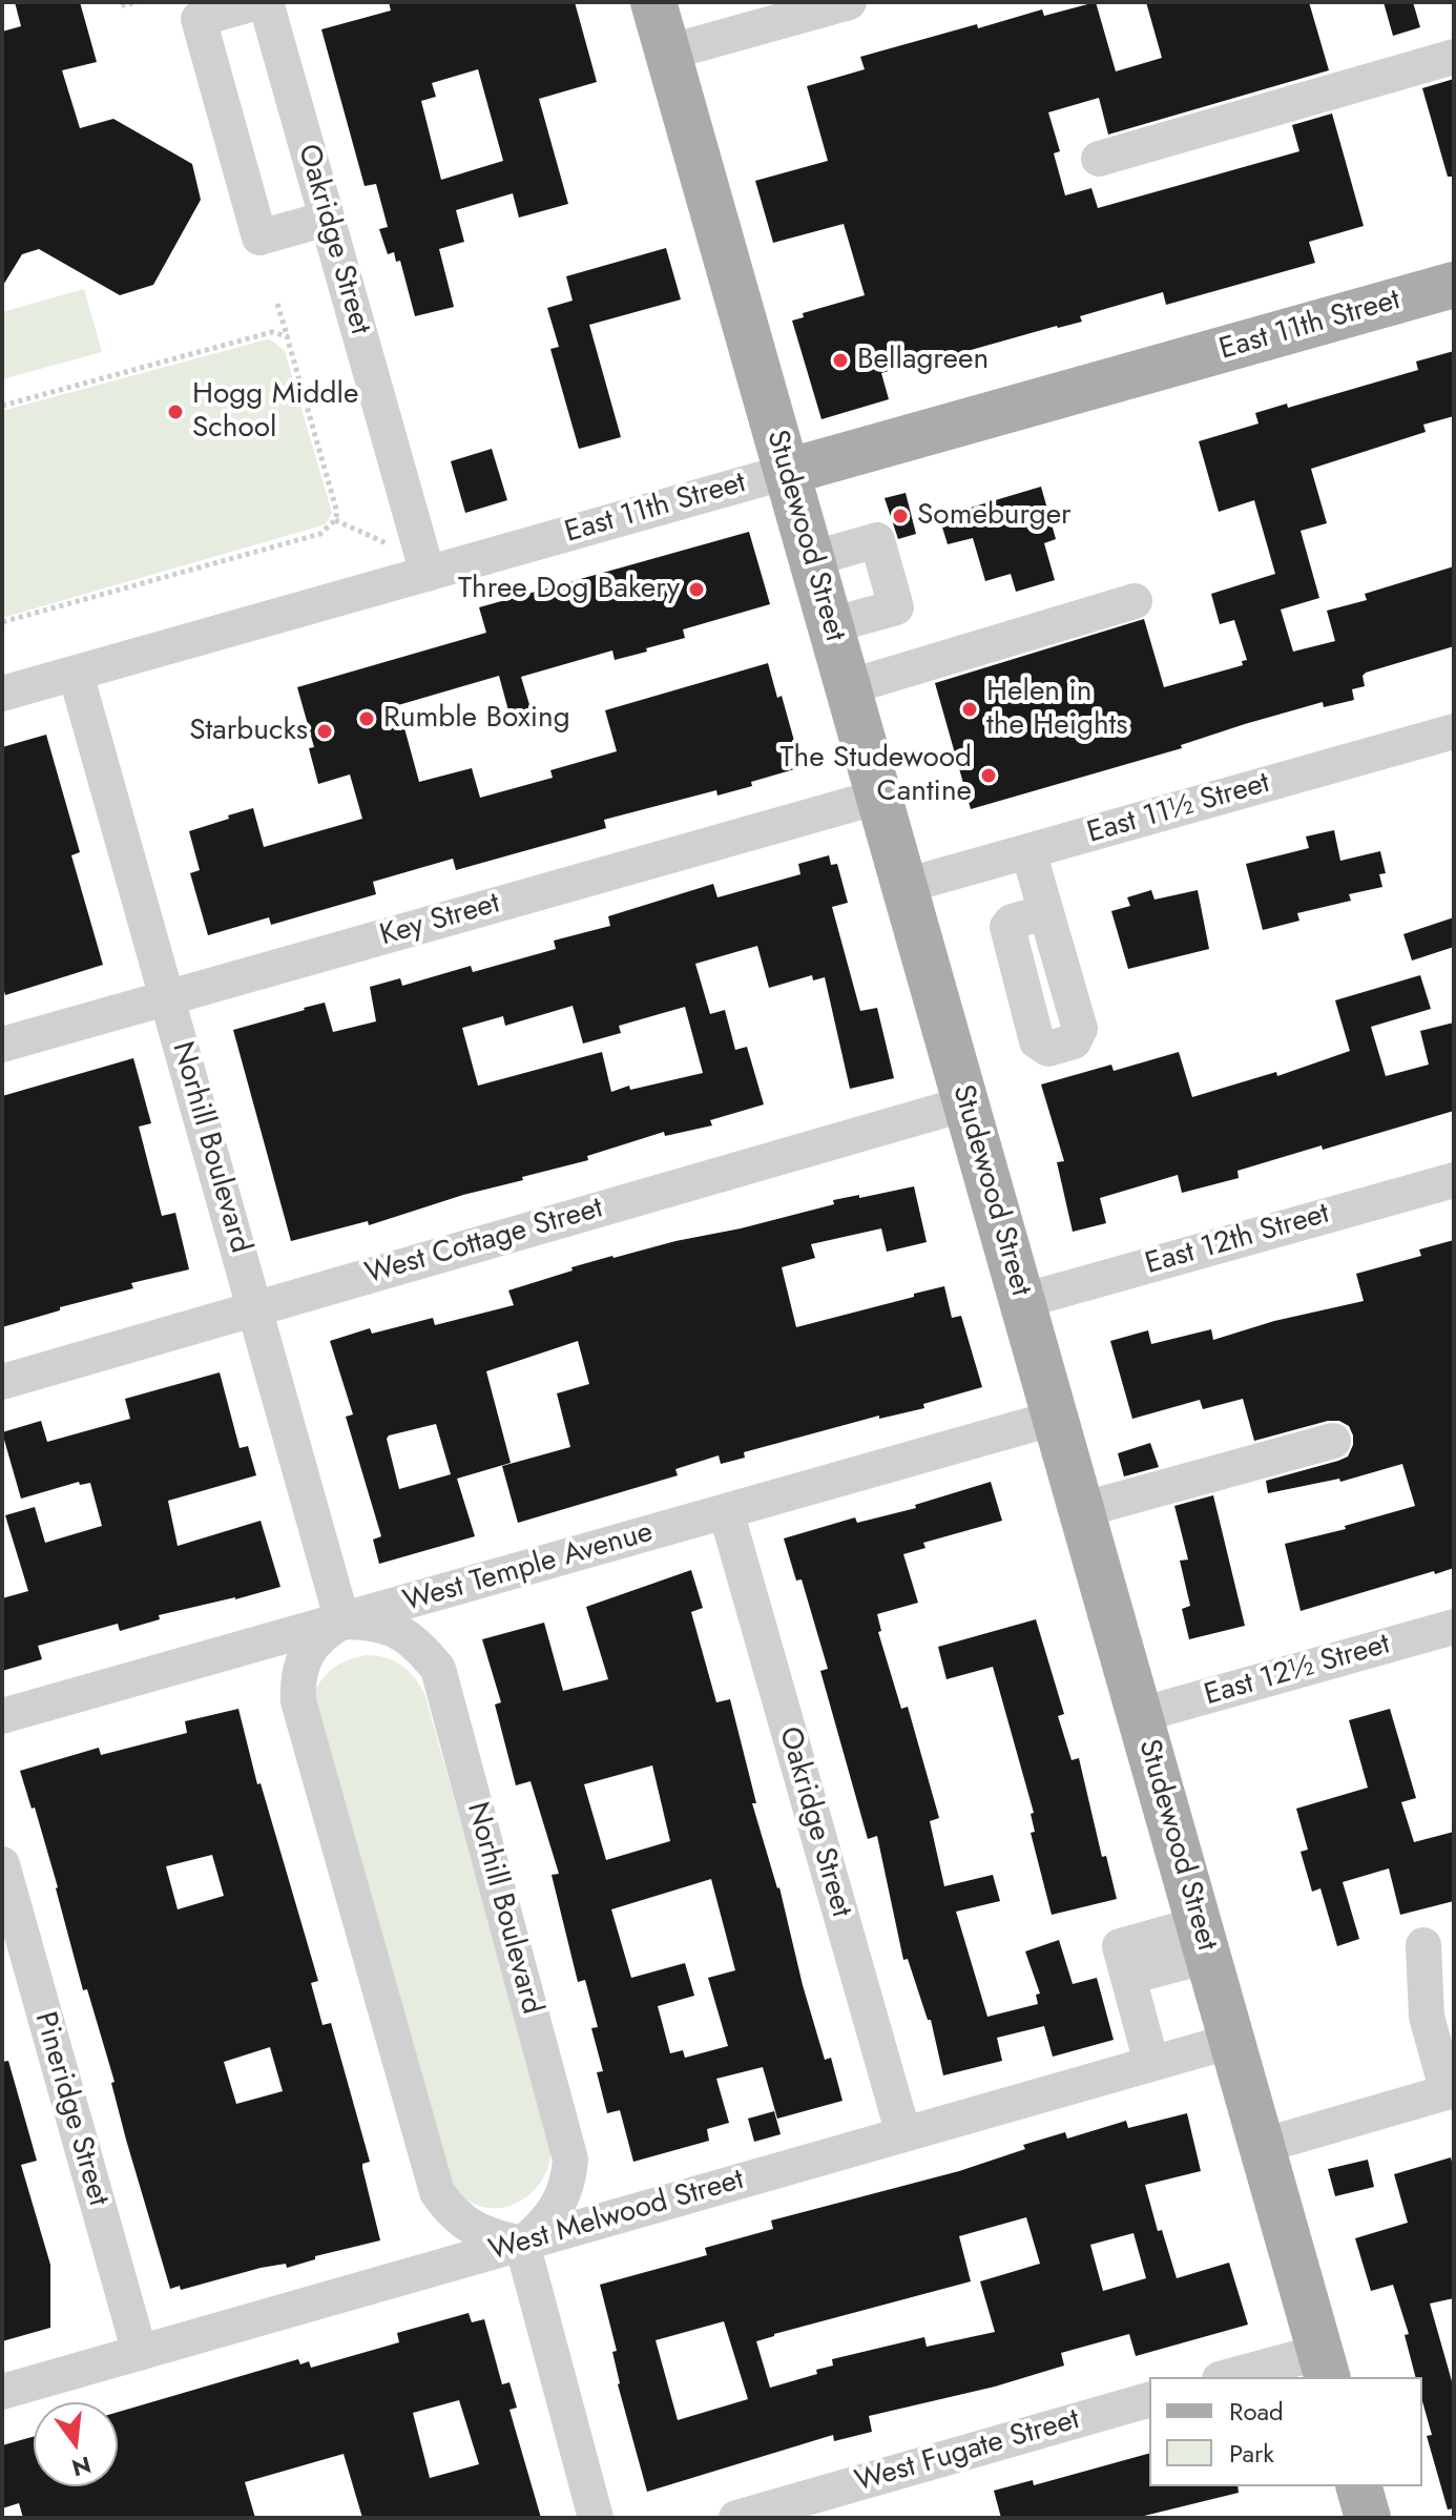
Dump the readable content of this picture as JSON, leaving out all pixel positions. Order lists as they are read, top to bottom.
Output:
{
  "streets": {
    "main road": ["East 11th Street", "Studewood Street"],
    "street": [
      "Oakridge Street",
      "East 11½ Street",
      "Key Street",
      "Norhill Boulevard",
      "East 12th Street",
      "West Cottage Street",
      "West Temple Avenue",
      "East 12½ Street",
      "Pineridge Street",
      "West Melwood Street",
      "West Fugate Street"
    ]
  },
  "crossings": [
    ["Oakridge Street", "East 11th Street"],
    ["Oakridge Street", "West Temple Avenue"],
    ["Oakridge Street", "West Melwood Street"],
    ["East 11th Street", "Studewood Street"],
    ["East 11th Street", "Norhill Boulevard"],
    ["Studewood Street", "East 11½ Street"],
    ["Studewood Street", "Key Street"],
    ["Studewood Street", "East 12th Street"],
    ["Studewood Street", "West Cottage Street"],
    ["Studewood Street", "West Temple Avenue"],
    ["Studewood Street", "East 12½ Street"],
    ["Studewood Street", "West Melwood Street"],
    ["Key Street", "Norhill Boulevard"],
    ["Norhill Boulevard", "West Cottage Street"],
    ["Norhill Boulevard", "West Temple Avenue"],
    ["Norhill Boulevard", "West Melwood Street"],
    ["Pineridge Street", "West Melwood Street"]
  ],
  "places": [
    "Bellagreen",
    "Hogg Middle School",
    "Someburger",
    "Three Dog Bakery",
    "Helen in the Heights",
    "Rumble Boxing",
    "Starbucks",
    "The Studewood Cantine"
  ],
  "legend": ["Road", "Park"],
  "north": "bottom"
}
